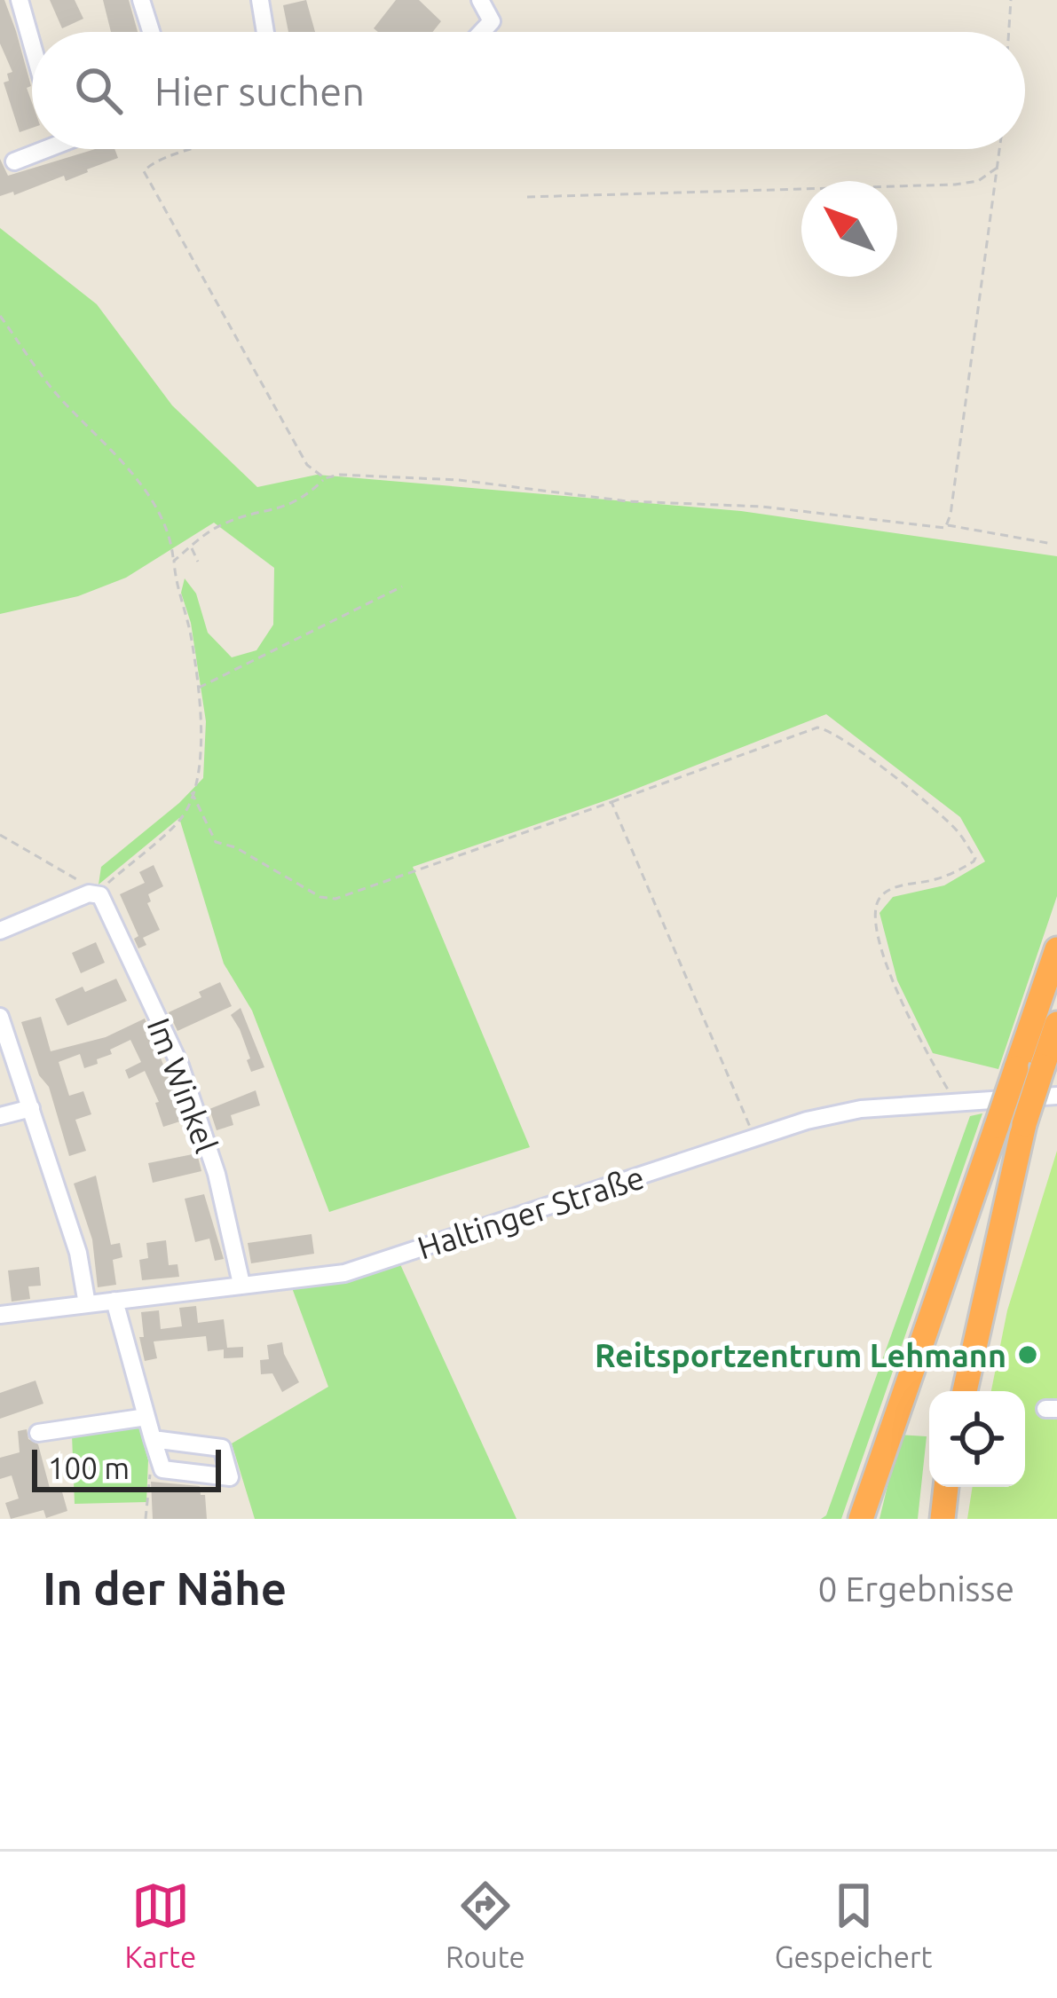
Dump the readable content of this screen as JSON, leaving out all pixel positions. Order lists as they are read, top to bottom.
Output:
{
  "streets": {
    "street": ["Im Winkel", "Haltinger Straße"]
  },
  "crossings": [
    ["Im Winkel", "Haltinger Straße"]
  ],
  "places": ["Reitsportzentrum Lehmann"],
  "scale_bar": "100 m",
  "north": "top left",
  "page": {
    "search": "Hier suchen",
    "scale": "100 m",
    "heading": ["In der Nähe", "0 Ergebnisse"],
    "nav": ["Karte", "Route", "Gespeichert"]
  }
}
